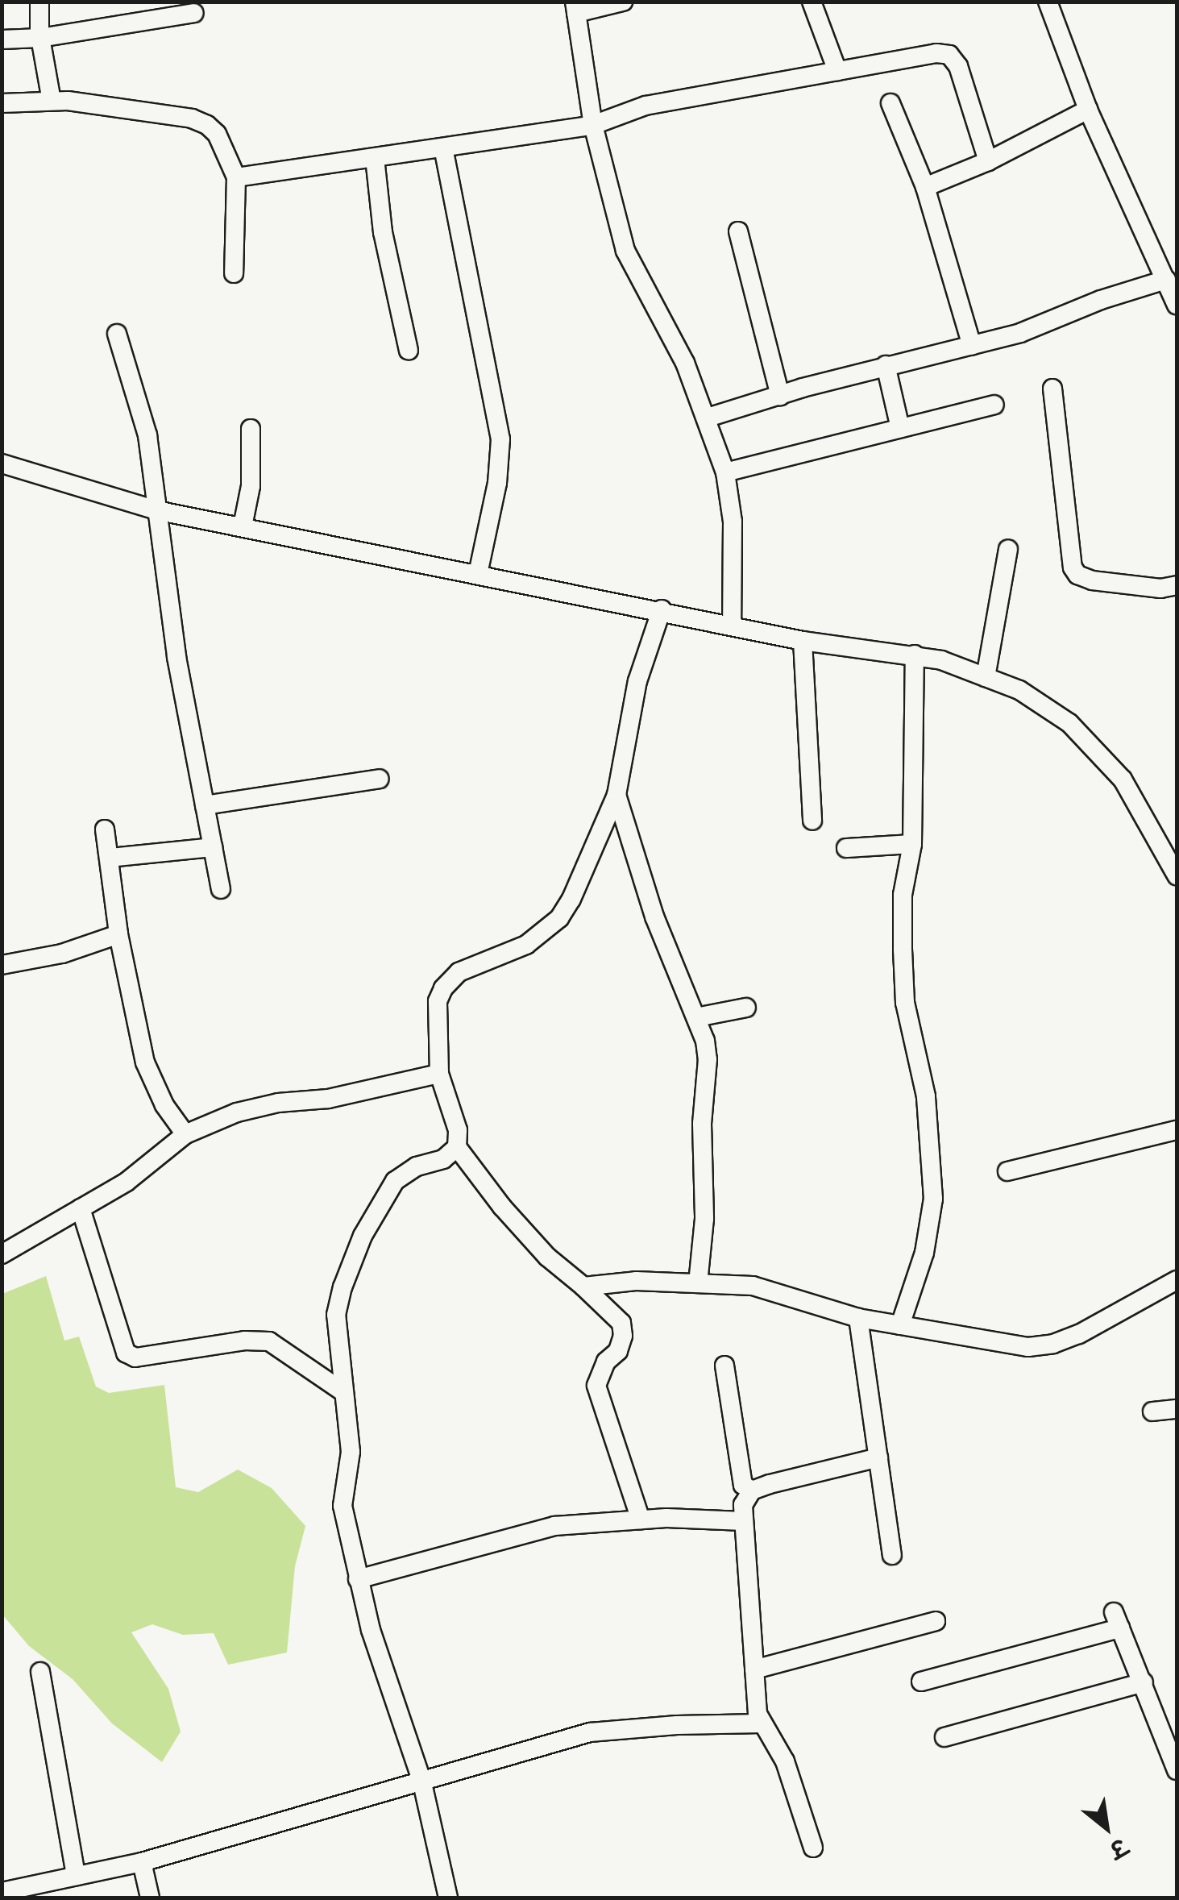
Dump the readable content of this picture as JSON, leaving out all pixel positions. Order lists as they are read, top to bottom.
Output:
{
  "north": "bottom right"
}
